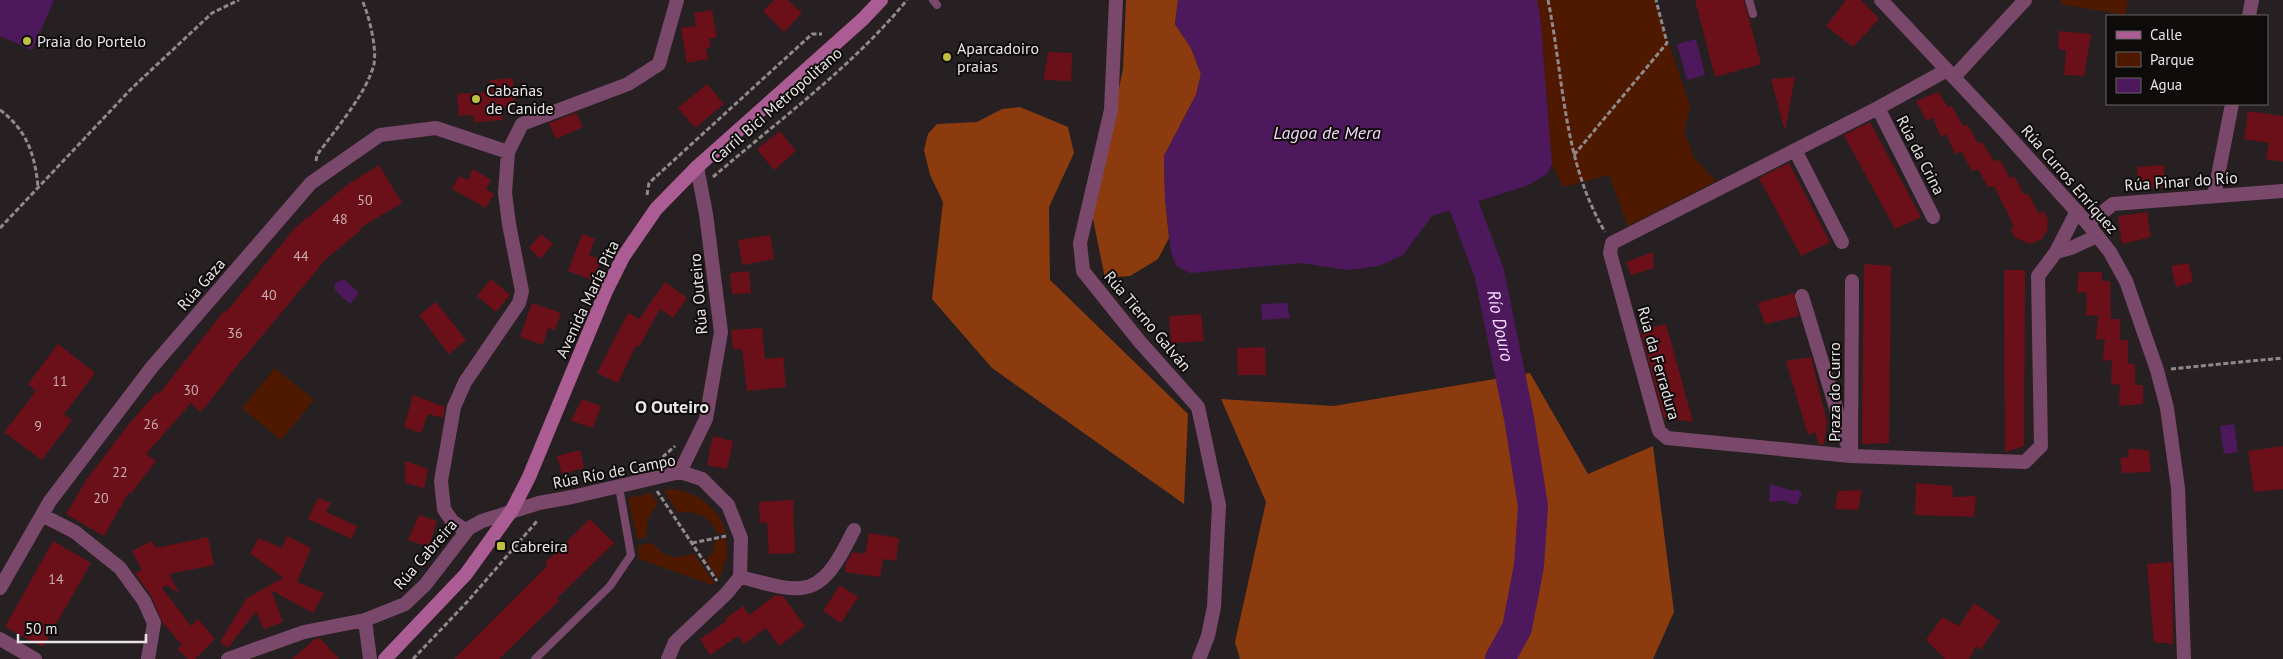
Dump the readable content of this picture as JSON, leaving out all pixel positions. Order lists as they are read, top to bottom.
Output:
{
  "streets": {
    "main road": ["Avenida María Pita"],
    "street": [
      "Rúa da Crina",
      "Rúa Curros Enríquez",
      "Rúa Pinar do Río",
      "Rúa Gaza",
      "Rúa Outeiro",
      "Rúa Tierno Galván",
      "Rúa da Ferradura",
      "Praza do Curro",
      "Rúa Río de Campo",
      "Rúa Cabreira"
    ],
    "path": ["Carril Bici Metropolitano"]
  },
  "crossings": [
    ["Rúa Curros Enríquez", "Rúa Pinar do Río"],
    ["Rúa Curros Enríquez", "Rúa da Ferradura"],
    ["Rúa Outeiro", "Avenida María Pita"],
    ["Rúa Outeiro", "Rúa Río de Campo"],
    ["Avenida María Pita", "Rúa Río de Campo"],
    ["Avenida María Pita", "Rúa Cabreira"],
    ["Rúa da Ferradura", "Praza do Curro"],
    ["Rúa Río de Campo", "Rúa Cabreira"]
  ],
  "districts": ["O Outeiro"],
  "water": ["Lagoa de Mera", "Río Douro"],
  "places": {
    "other": ["Praia do Portelo", "Aparcadoiro praias", "Cabañas de Canide"],
    "transit": ["Cabreira"]
  },
  "house_numbers": [
    "50",
    "48",
    "44",
    "40",
    "36",
    "11",
    "30",
    "26",
    "9",
    "22",
    "20",
    "14"
  ],
  "legend": ["Calle", "Parque", "Agua"],
  "scale_bar": "50 m"
}
